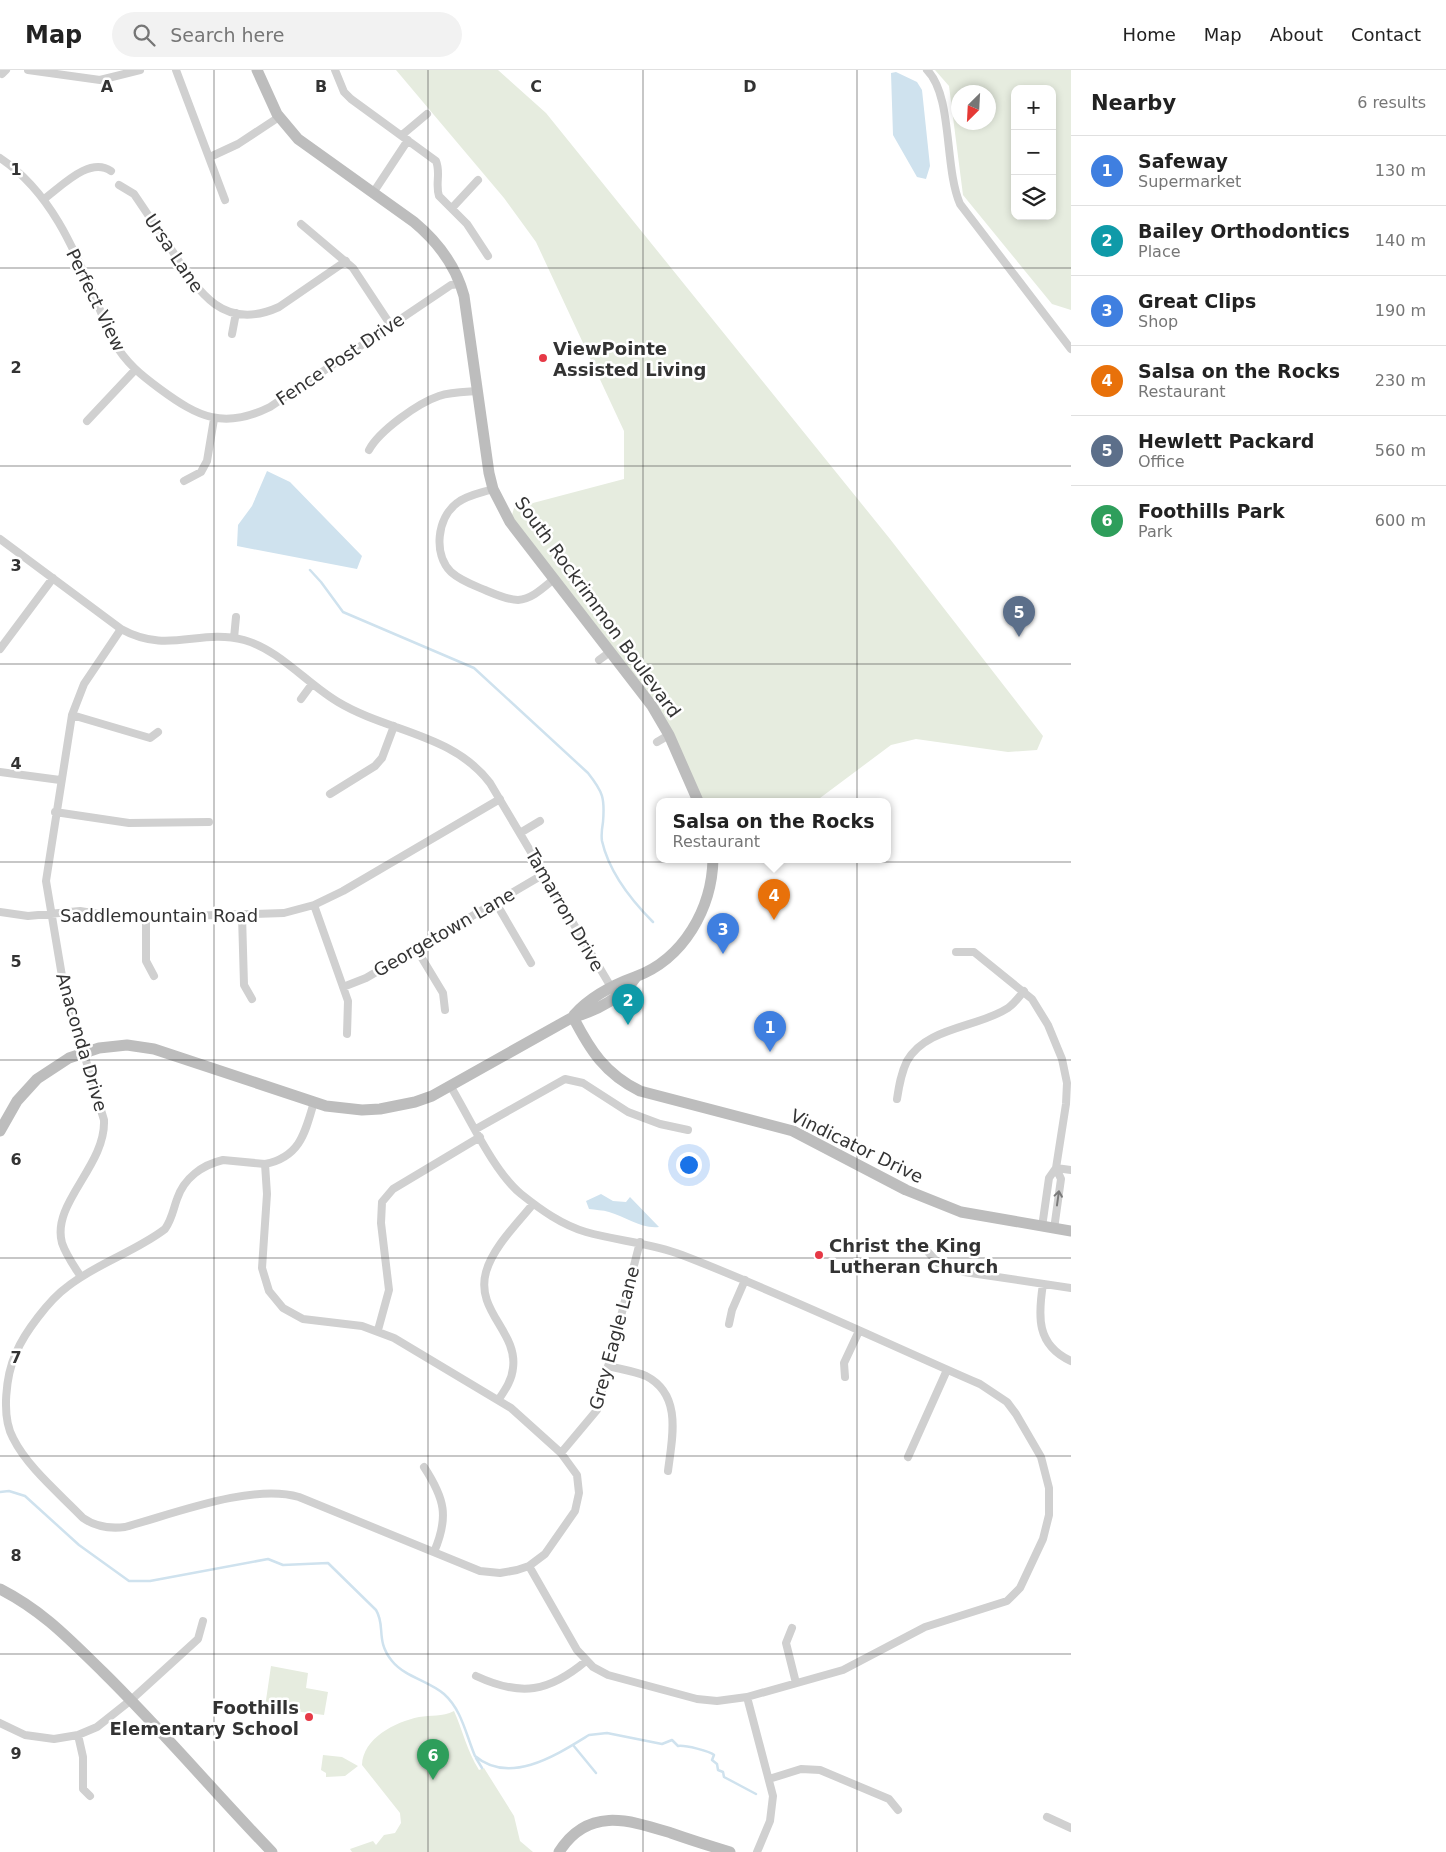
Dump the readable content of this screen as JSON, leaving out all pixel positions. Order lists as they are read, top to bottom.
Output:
{
  "streets": {
    "main road": ["South Rockrimmon Boulevard", "Vindicator Drive"],
    "street": [
      "Ursa Lane",
      "Perfect View",
      "Fence Post Drive",
      "Tamarron Drive",
      "Saddlemountain Road",
      "Georgetown Lane",
      "Anaconda Drive",
      "Grey Eagle Lane"
    ]
  },
  "crossings": [
    ["Perfect View", "Fence Post Drive"],
    ["Fence Post Drive", "South Rockrimmon Boulevard"],
    ["Tamarron Drive", "Saddlemountain Road"],
    ["Tamarron Drive", "Georgetown Lane"],
    ["Tamarron Drive", "Anaconda Drive"],
    ["Saddlemountain Road", "Anaconda Drive"]
  ],
  "places": ["ViewPointe Assisted Living", "Christ the King Lutheran Church", "Foothills Elementary School"],
  "north": "bottom left",
  "page": {
    "header": "Map",
    "search": "Search here",
    "nav": [
      "Home",
      "Map",
      "About",
      "Contact"
    ],
    "heading": ["Nearby", "6 results"],
    "map_buttons": ["+", "−"],
    "list": [
      {
        "mark": "1",
        "name": "Safeway",
        "note": "Supermarket",
        "value": "130 m"
      },
      {
        "mark": "2",
        "name": "Bailey Orthodontics",
        "note": "Place",
        "value": "140 m"
      },
      {
        "mark": "3",
        "name": "Great Clips",
        "note": "Shop",
        "value": "190 m"
      },
      {
        "mark": "4",
        "name": "Salsa on the Rocks",
        "note": "Restaurant",
        "value": "230 m"
      },
      {
        "mark": "5",
        "name": "Hewlett Packard",
        "note": "Office",
        "value": "560 m"
      },
      {
        "mark": "6",
        "name": "Foothills Park",
        "note": "Park",
        "value": "600 m"
      }
    ],
    "pins": [
      "5",
      "4",
      "3",
      "2",
      "1",
      "6"
    ],
    "popup": ["Salsa on the Rocks", "Restaurant"]
  },
  "grid": {
    "columns": [
      "A",
      "B",
      "C",
      "D"
    ],
    "rows": [
      "1",
      "2",
      "3",
      "4",
      "5",
      "6",
      "7",
      "8",
      "9"
    ]
  }
}
